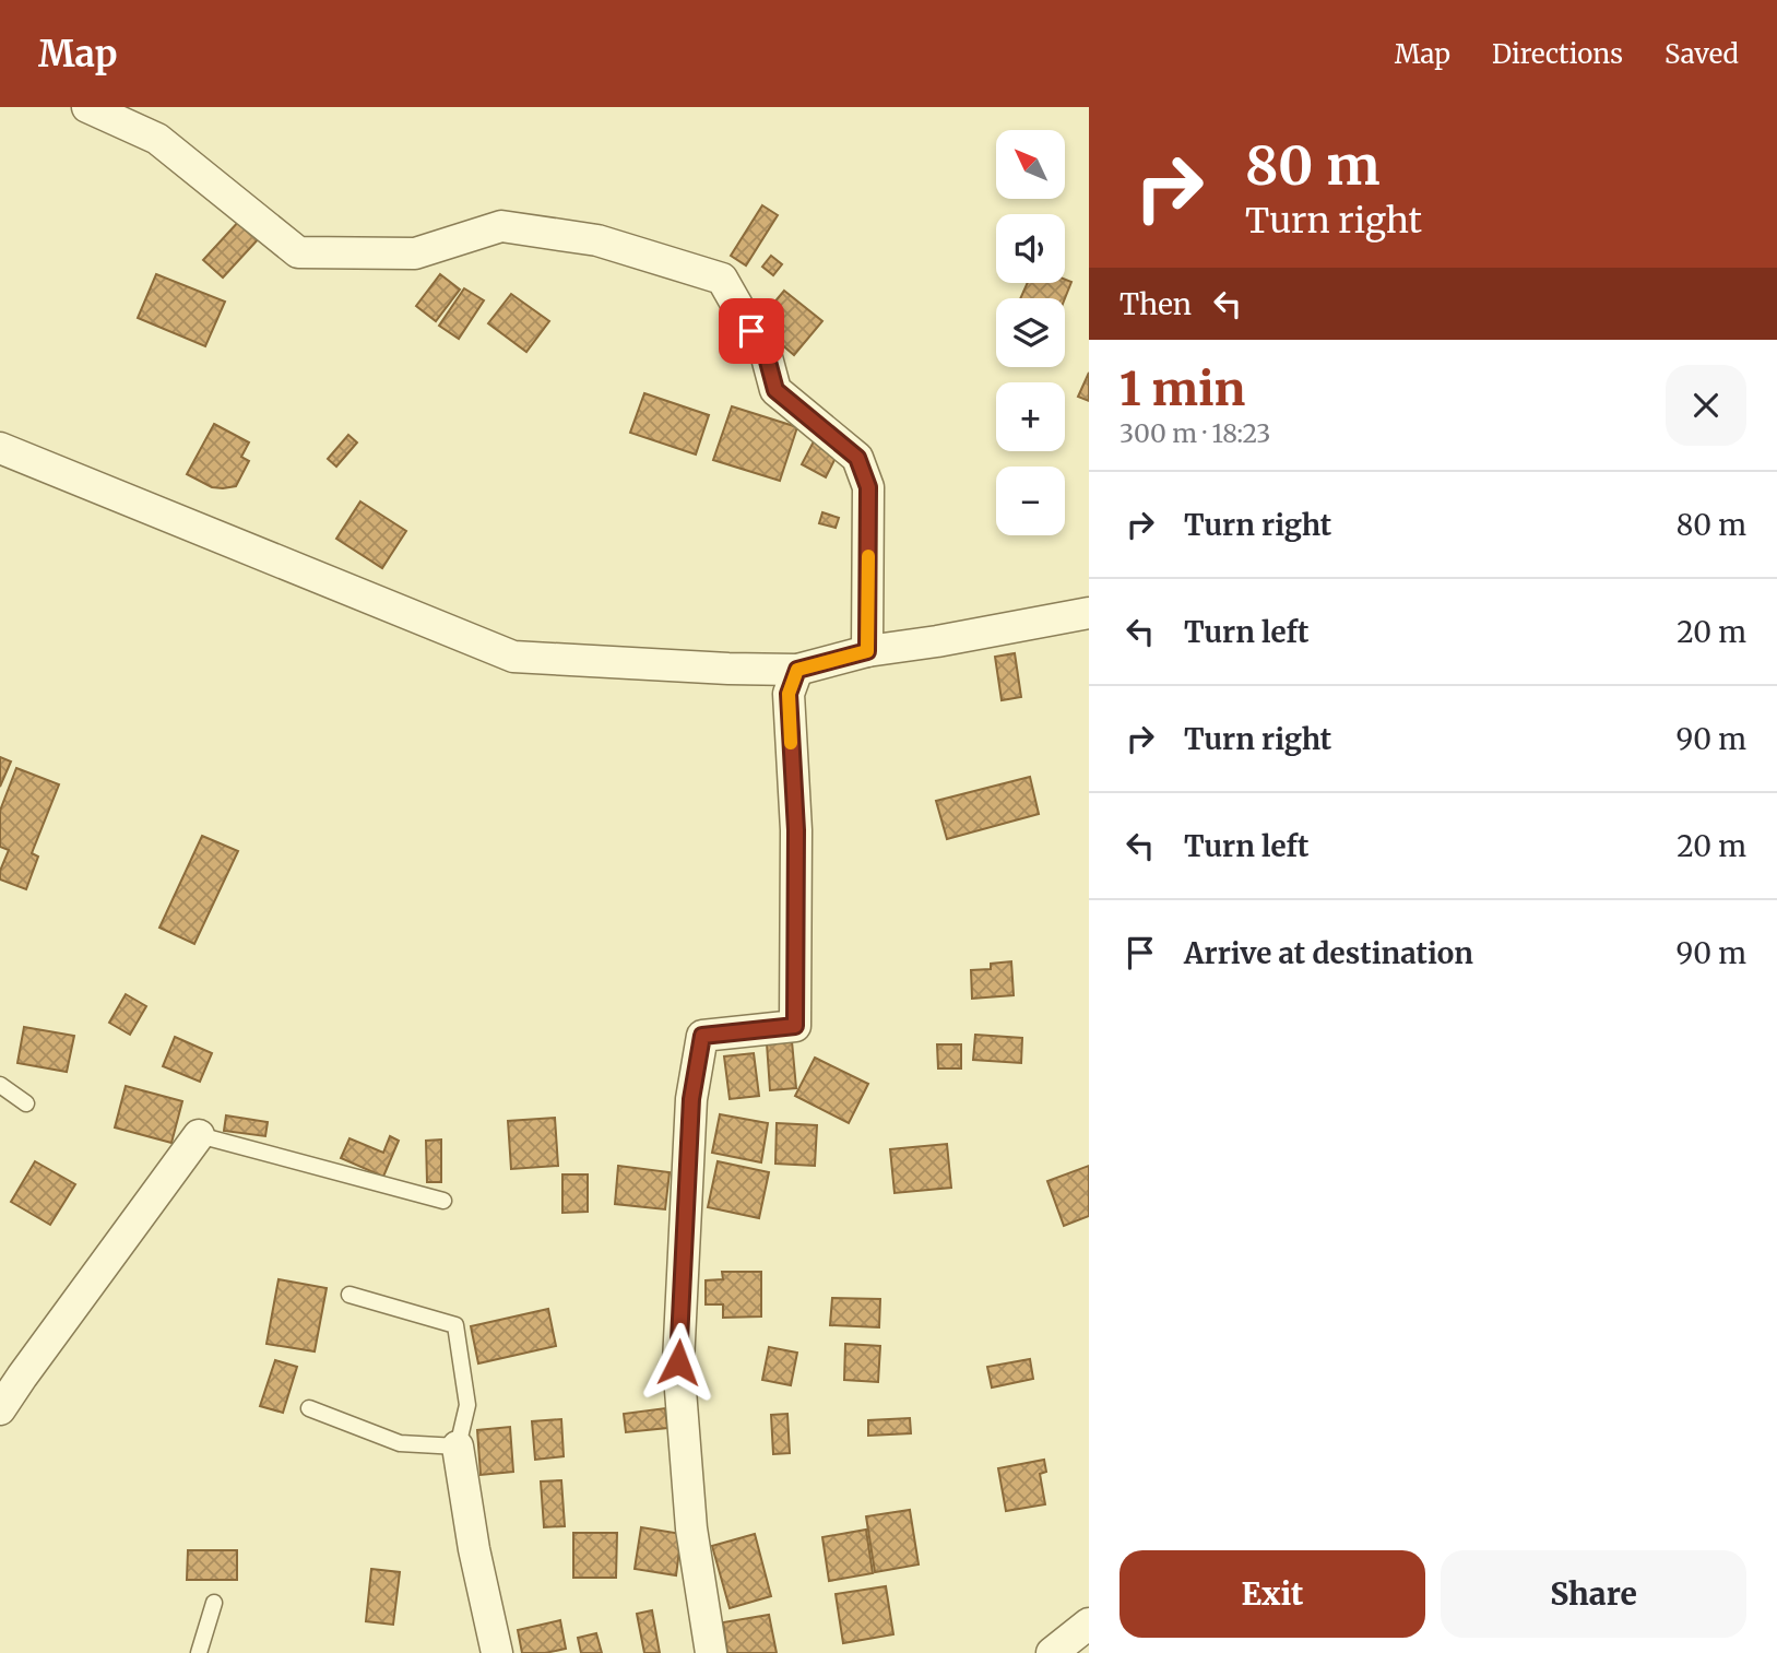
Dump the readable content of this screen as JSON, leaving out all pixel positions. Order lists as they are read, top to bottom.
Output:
{
  "north": "top left",
  "page": {
    "header": "Map",
    "nav": ["Map", "Directions", "Saved"],
    "turn": ["80 m", "Turn right"],
    "map_buttons": ["+", "−"],
    "then": "Then",
    "heading": ["1 min", "300 m · 18:23"],
    "list": [
      {
        "name": "Turn right",
        "value": "80 m"
      },
      {
        "name": "Turn left",
        "value": "20 m"
      },
      {
        "name": "Turn right",
        "value": "90 m"
      },
      {
        "name": "Turn left",
        "value": "20 m"
      },
      {
        "name": "Arrive at destination",
        "value": "90 m"
      }
    ],
    "buttons": ["Exit", "Share"]
  }
}
